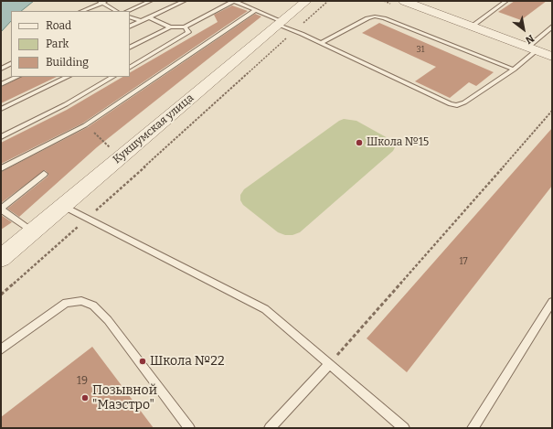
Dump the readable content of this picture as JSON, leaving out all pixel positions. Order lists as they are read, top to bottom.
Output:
{
  "streets": {
    "street": ["Кукшумская улица"]
  },
  "places": ["Школа №15", "Школа №22", "Позывной \"Маэстро\""],
  "house_numbers": ["31", "17", "19"],
  "legend": ["Road", "Park", "Building"],
  "north": "bottom right"
}
